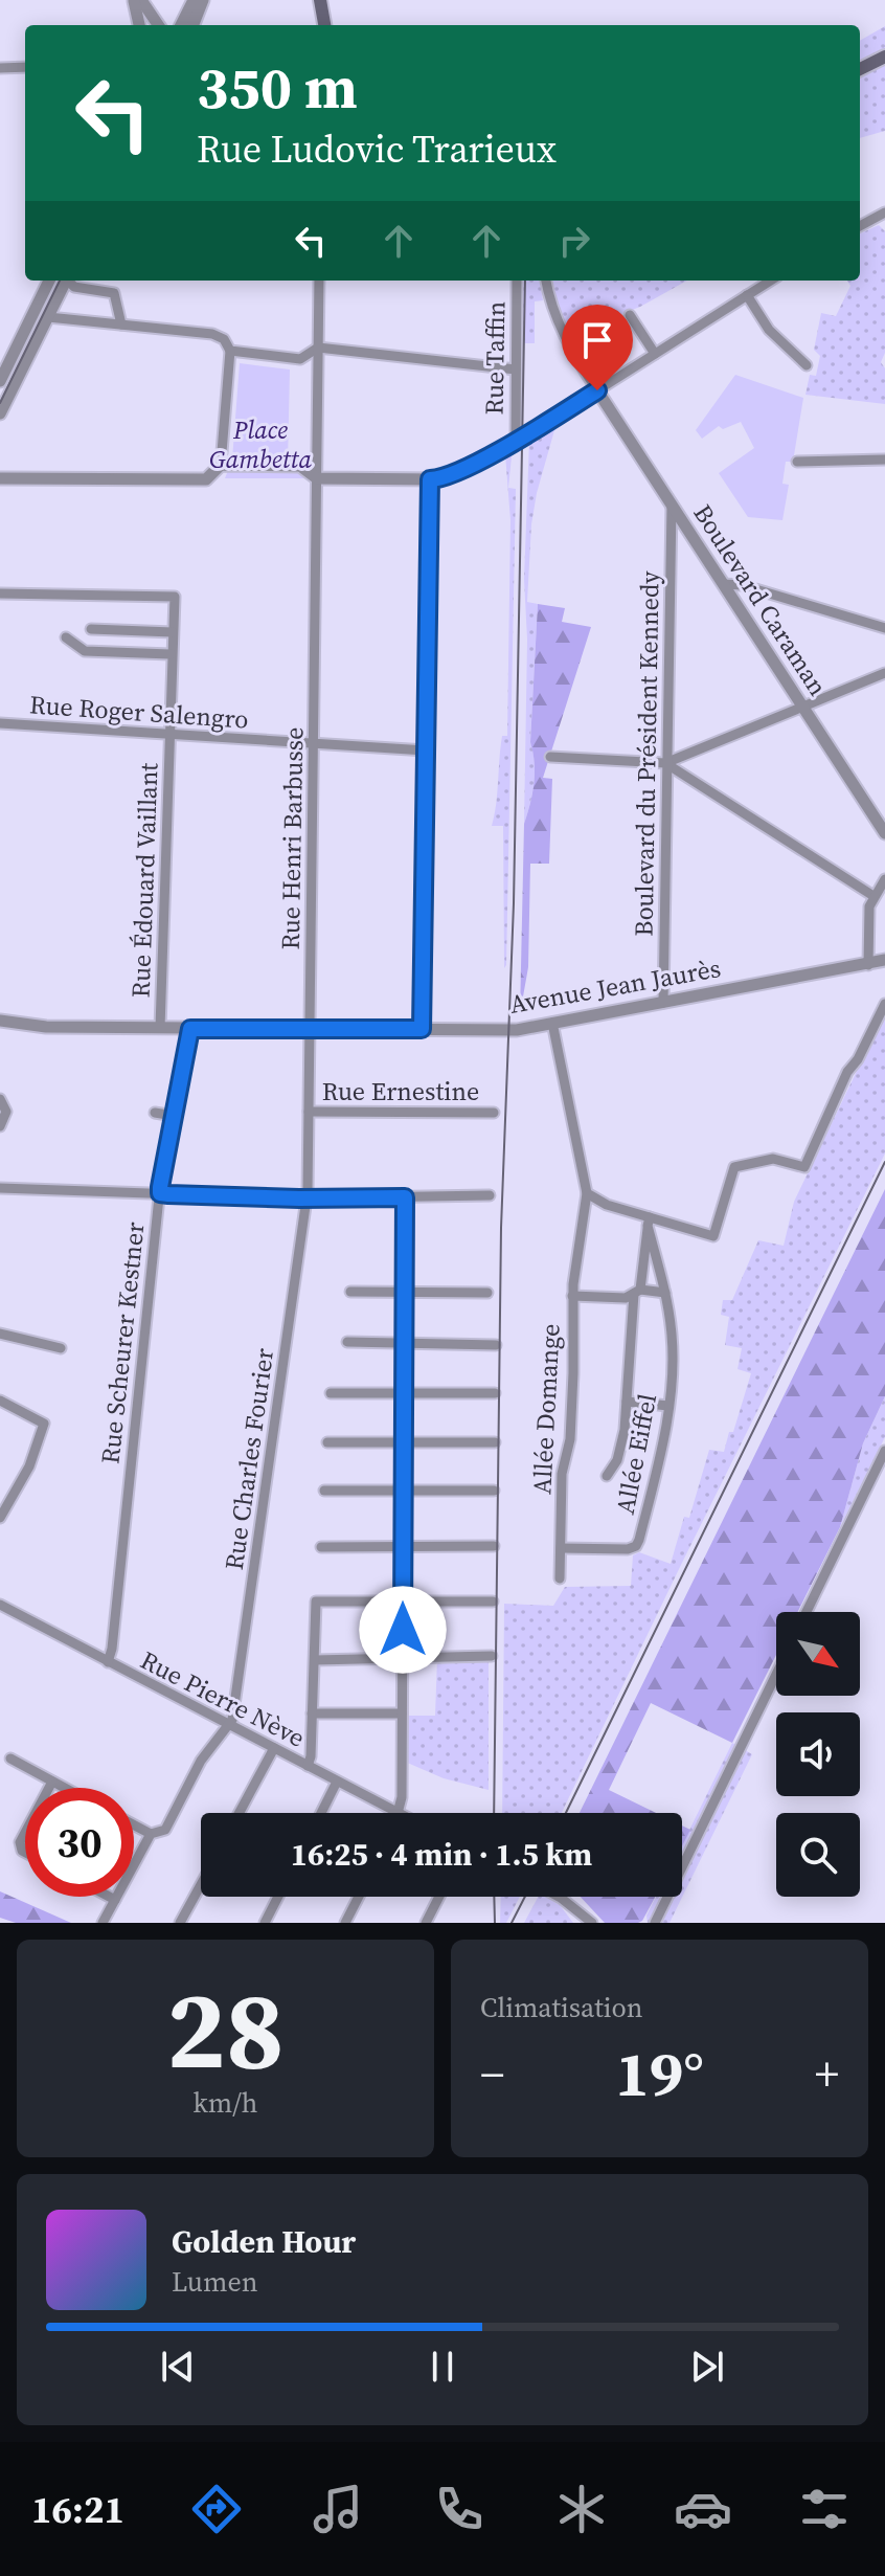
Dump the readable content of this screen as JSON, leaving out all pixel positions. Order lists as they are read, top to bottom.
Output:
{
  "streets": {
    "street": [
      "Rue Taffin",
      "Boulevard Caraman",
      "Rue Roger Salengro",
      "Boulevard du Président Kennedy",
      "Rue Henri Barbusse",
      "Rue Édouard Vaillant",
      "Avenue Jean Jaurès",
      "Rue Ernestine",
      "Rue Scheurer Kestner",
      "Allée Domange",
      "Allée Eiffel",
      "Rue Charles Fourier",
      "Rue Pierre Nève"
    ]
  },
  "crossings": [
    ["Boulevard Caraman", "Boulevard du Président Kennedy"],
    ["Rue Roger Salengro", "Rue Henri Barbusse"],
    ["Rue Roger Salengro", "Rue Édouard Vaillant"],
    ["Boulevard du Président Kennedy", "Avenue Jean Jaurès"],
    ["Rue Henri Barbusse", "Avenue Jean Jaurès"],
    ["Rue Henri Barbusse", "Rue Ernestine"],
    ["Rue Henri Barbusse", "Rue Charles Fourier"],
    ["Rue Édouard Vaillant", "Avenue Jean Jaurès"],
    ["Avenue Jean Jaurès", "Rue Scheurer Kestner"],
    ["Avenue Jean Jaurès", "Allée Domange"],
    ["Rue Scheurer Kestner", "Rue Pierre Nève"],
    ["Allée Domange", "Allée Eiffel"],
    ["Rue Charles Fourier", "Rue Pierre Nève"]
  ],
  "parks": ["Place Gambetta"],
  "north": "bottom right",
  "page": {
    "turn": ["350 m", "Rue Ludovic Trarieux"],
    "limit": "30",
    "trip": "16:25 · 4 min · 1.5 km",
    "tile": [
      ["28", "km/h"],
      "Climatisation"
    ],
    "heat": ["−", "19°", "+"],
    "song": ["Golden Hour", "Lumen"],
    "tabs": "16:21"
  }
}
